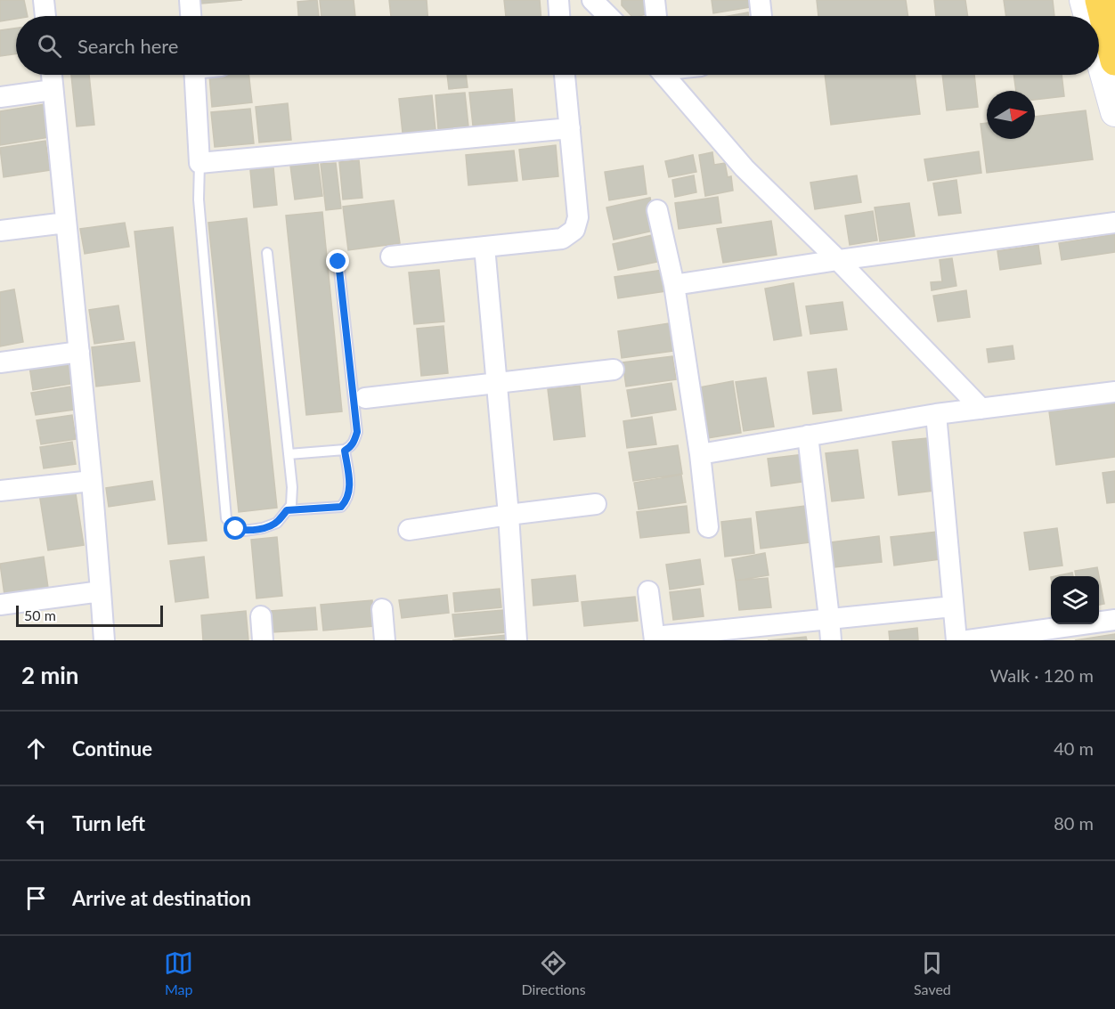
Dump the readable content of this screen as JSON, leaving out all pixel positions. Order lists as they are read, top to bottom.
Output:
{
  "scale_bar": "50 m",
  "north": "right",
  "page": {
    "search": "Search here",
    "scale": "50 m",
    "heading": ["2 min", "Walk · 120 m"],
    "list": [
      ["Continue", "40 m"],
      ["Turn left", "80 m"],
      "Arrive at destination"
    ],
    "nav": ["Map", "Directions", "Saved"]
  }
}
